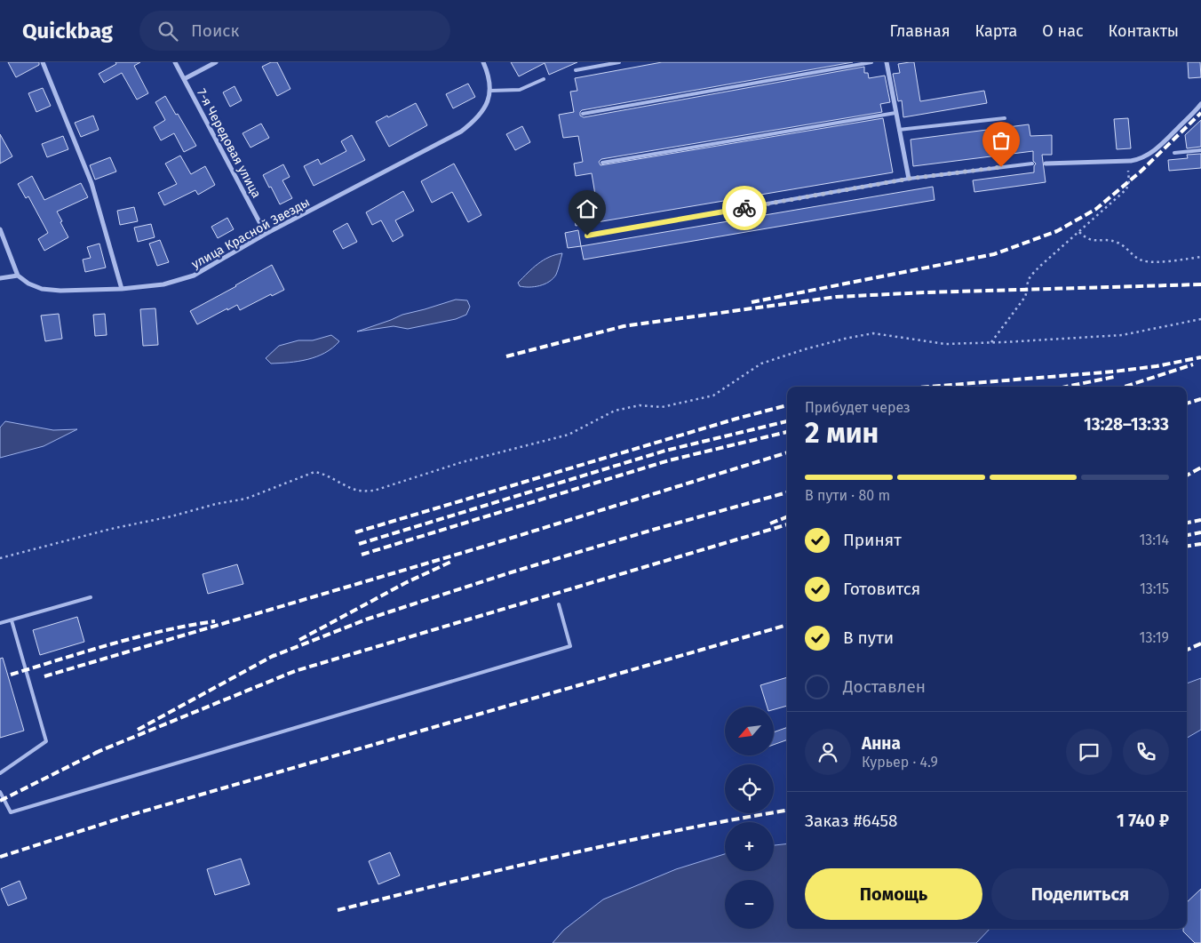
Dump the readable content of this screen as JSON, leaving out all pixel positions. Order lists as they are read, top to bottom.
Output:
{
  "streets": {
    "street": ["7-я Чередовая улица", "улица Красной Звезды"]
  },
  "crossings": [
    ["7-я Чередовая улица", "улица Красной Звезды"]
  ],
  "north": "bottom left",
  "page": {
    "header": "Quickbag",
    "search": "Поиск",
    "nav": [
      "Главная",
      "Карта",
      "О нас",
      "Контакты"
    ],
    "heading": ["2 мин", "Прибудет через", "13:28–13:33"],
    "panel": [
      "Анна",
      "Курьер · 4.9",
      "Заказ #6458",
      "1 740 ₽"
    ],
    "bar": "В пути · 80 m",
    "list": [
      ["Принят", "13:14"],
      ["Готовится", "13:15"],
      ["В пути", "13:19"],
      "Доставлен"
    ],
    "map_buttons": ["+", "−"],
    "buttons": ["Помощь", "Поделиться"]
  }
}
